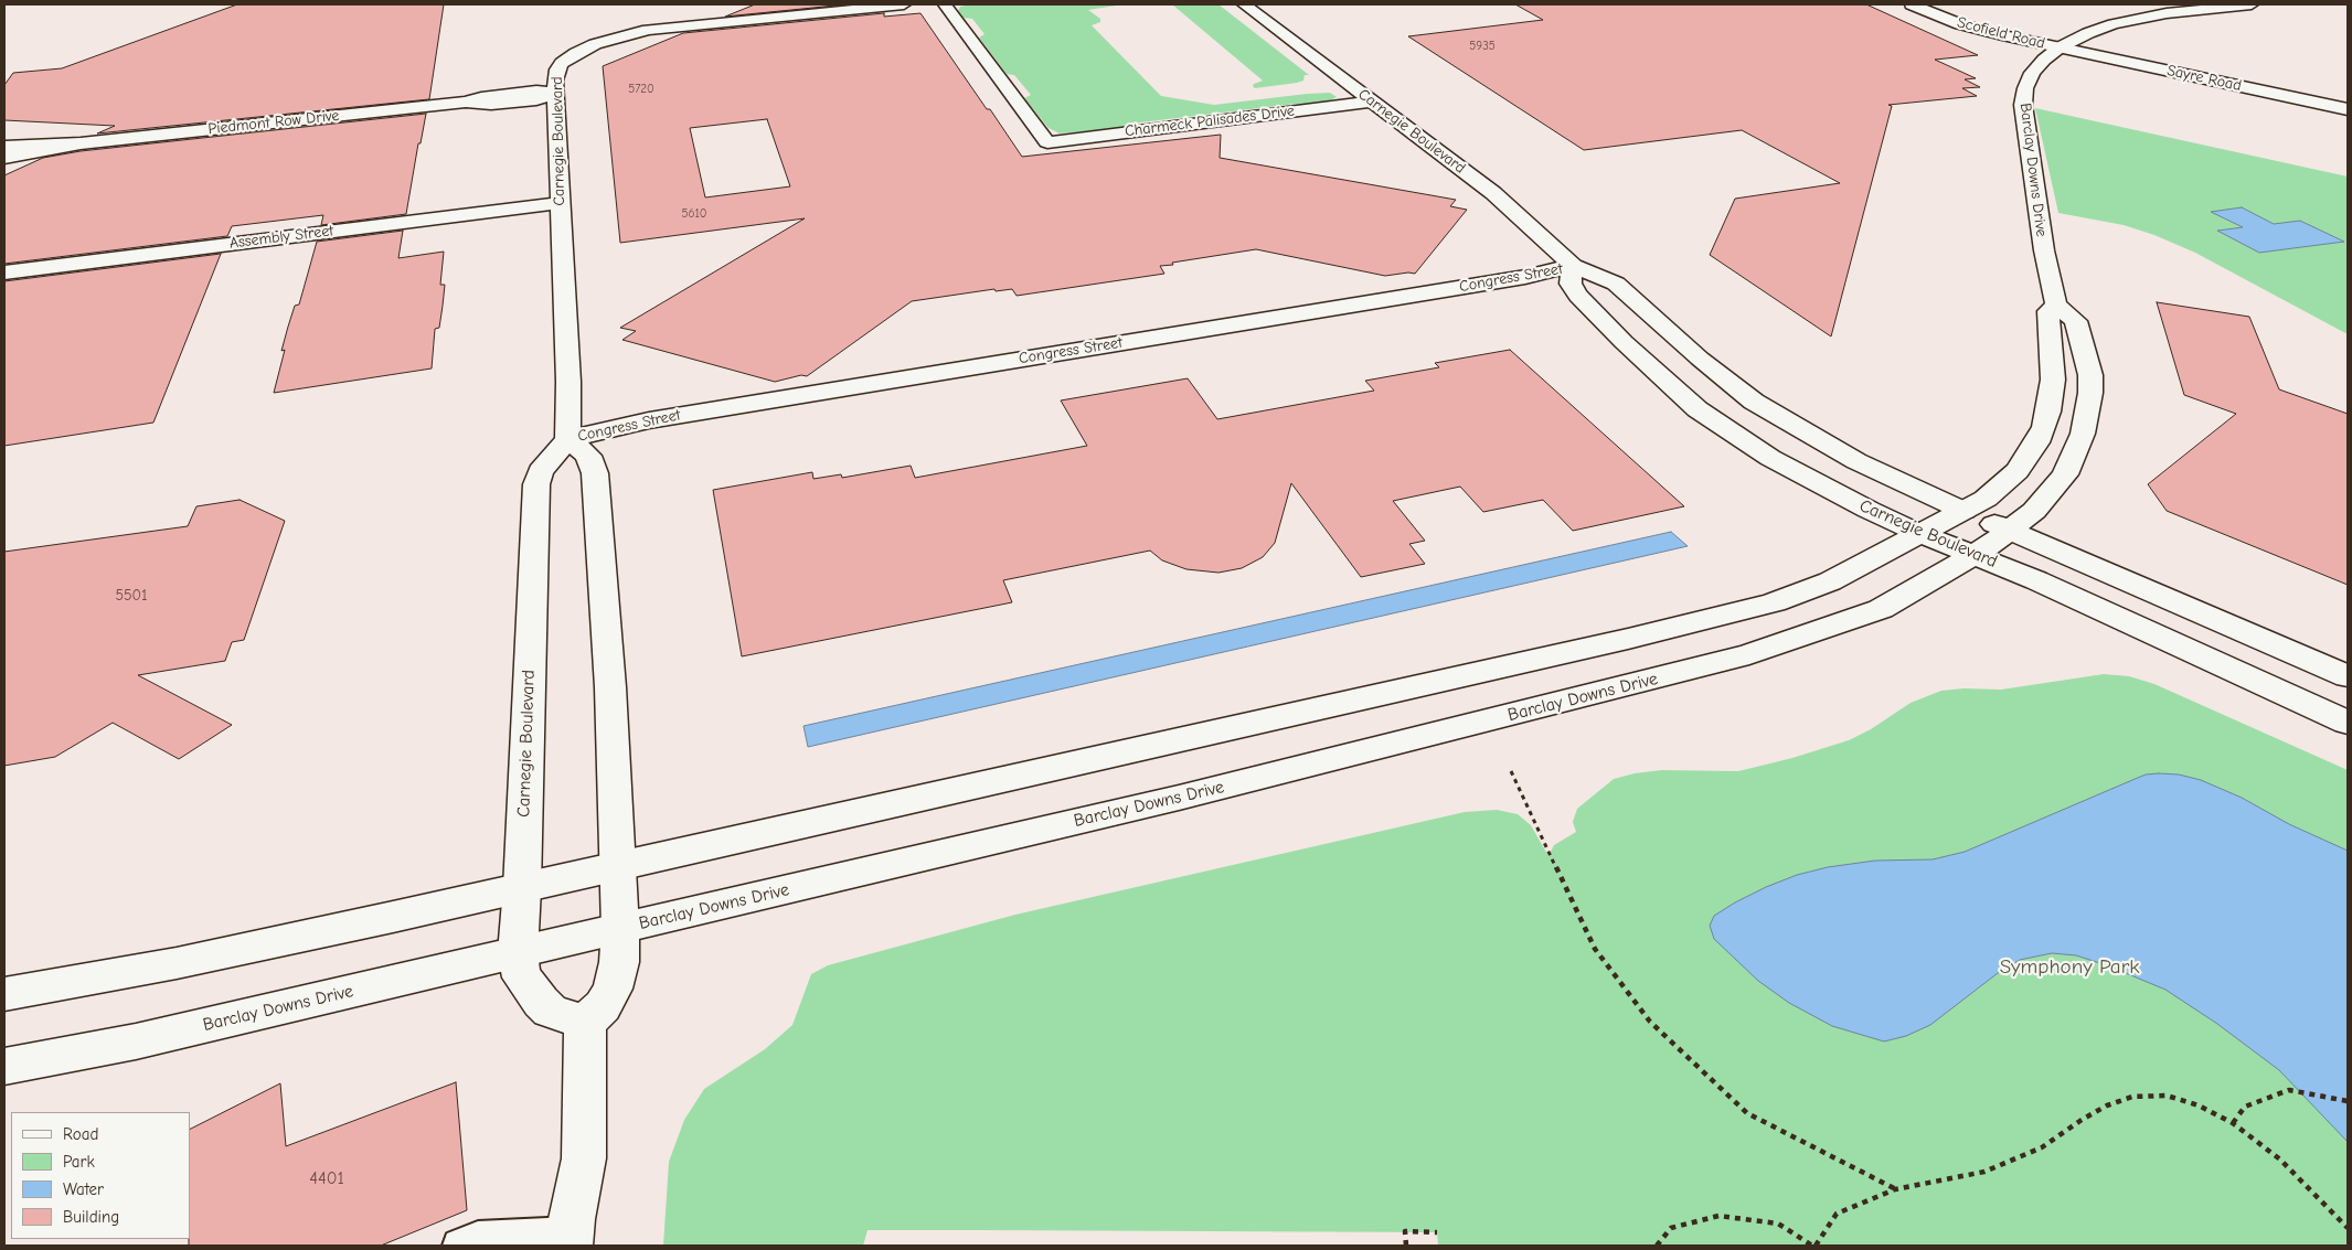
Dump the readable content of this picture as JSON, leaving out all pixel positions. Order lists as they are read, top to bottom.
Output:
{
  "streets": {
    "street": [
      "Scofield Road",
      "Sayre Road",
      "Charmeck Palisades Drive",
      "Piedmont Row Drive",
      "Carnegie Boulevard",
      "Barclay Downs Drive",
      "Assembly Street",
      "Congress Street"
    ]
  },
  "crossings": [
    ["Scofield Road", "Sayre Road"],
    ["Scofield Road", "Barclay Downs Drive"],
    ["Sayre Road", "Barclay Downs Drive"],
    ["Charmeck Palisades Drive", "Carnegie Boulevard"],
    ["Piedmont Row Drive", "Carnegie Boulevard"],
    ["Carnegie Boulevard", "Barclay Downs Drive"],
    ["Carnegie Boulevard", "Assembly Street"],
    ["Carnegie Boulevard", "Congress Street"]
  ],
  "parks": ["Symphony Park"],
  "house_numbers": [
    "5935",
    "5720",
    "5610",
    "5501",
    "4401"
  ],
  "legend": [
    "Road",
    "Park",
    "Water",
    "Building"
  ]
}
